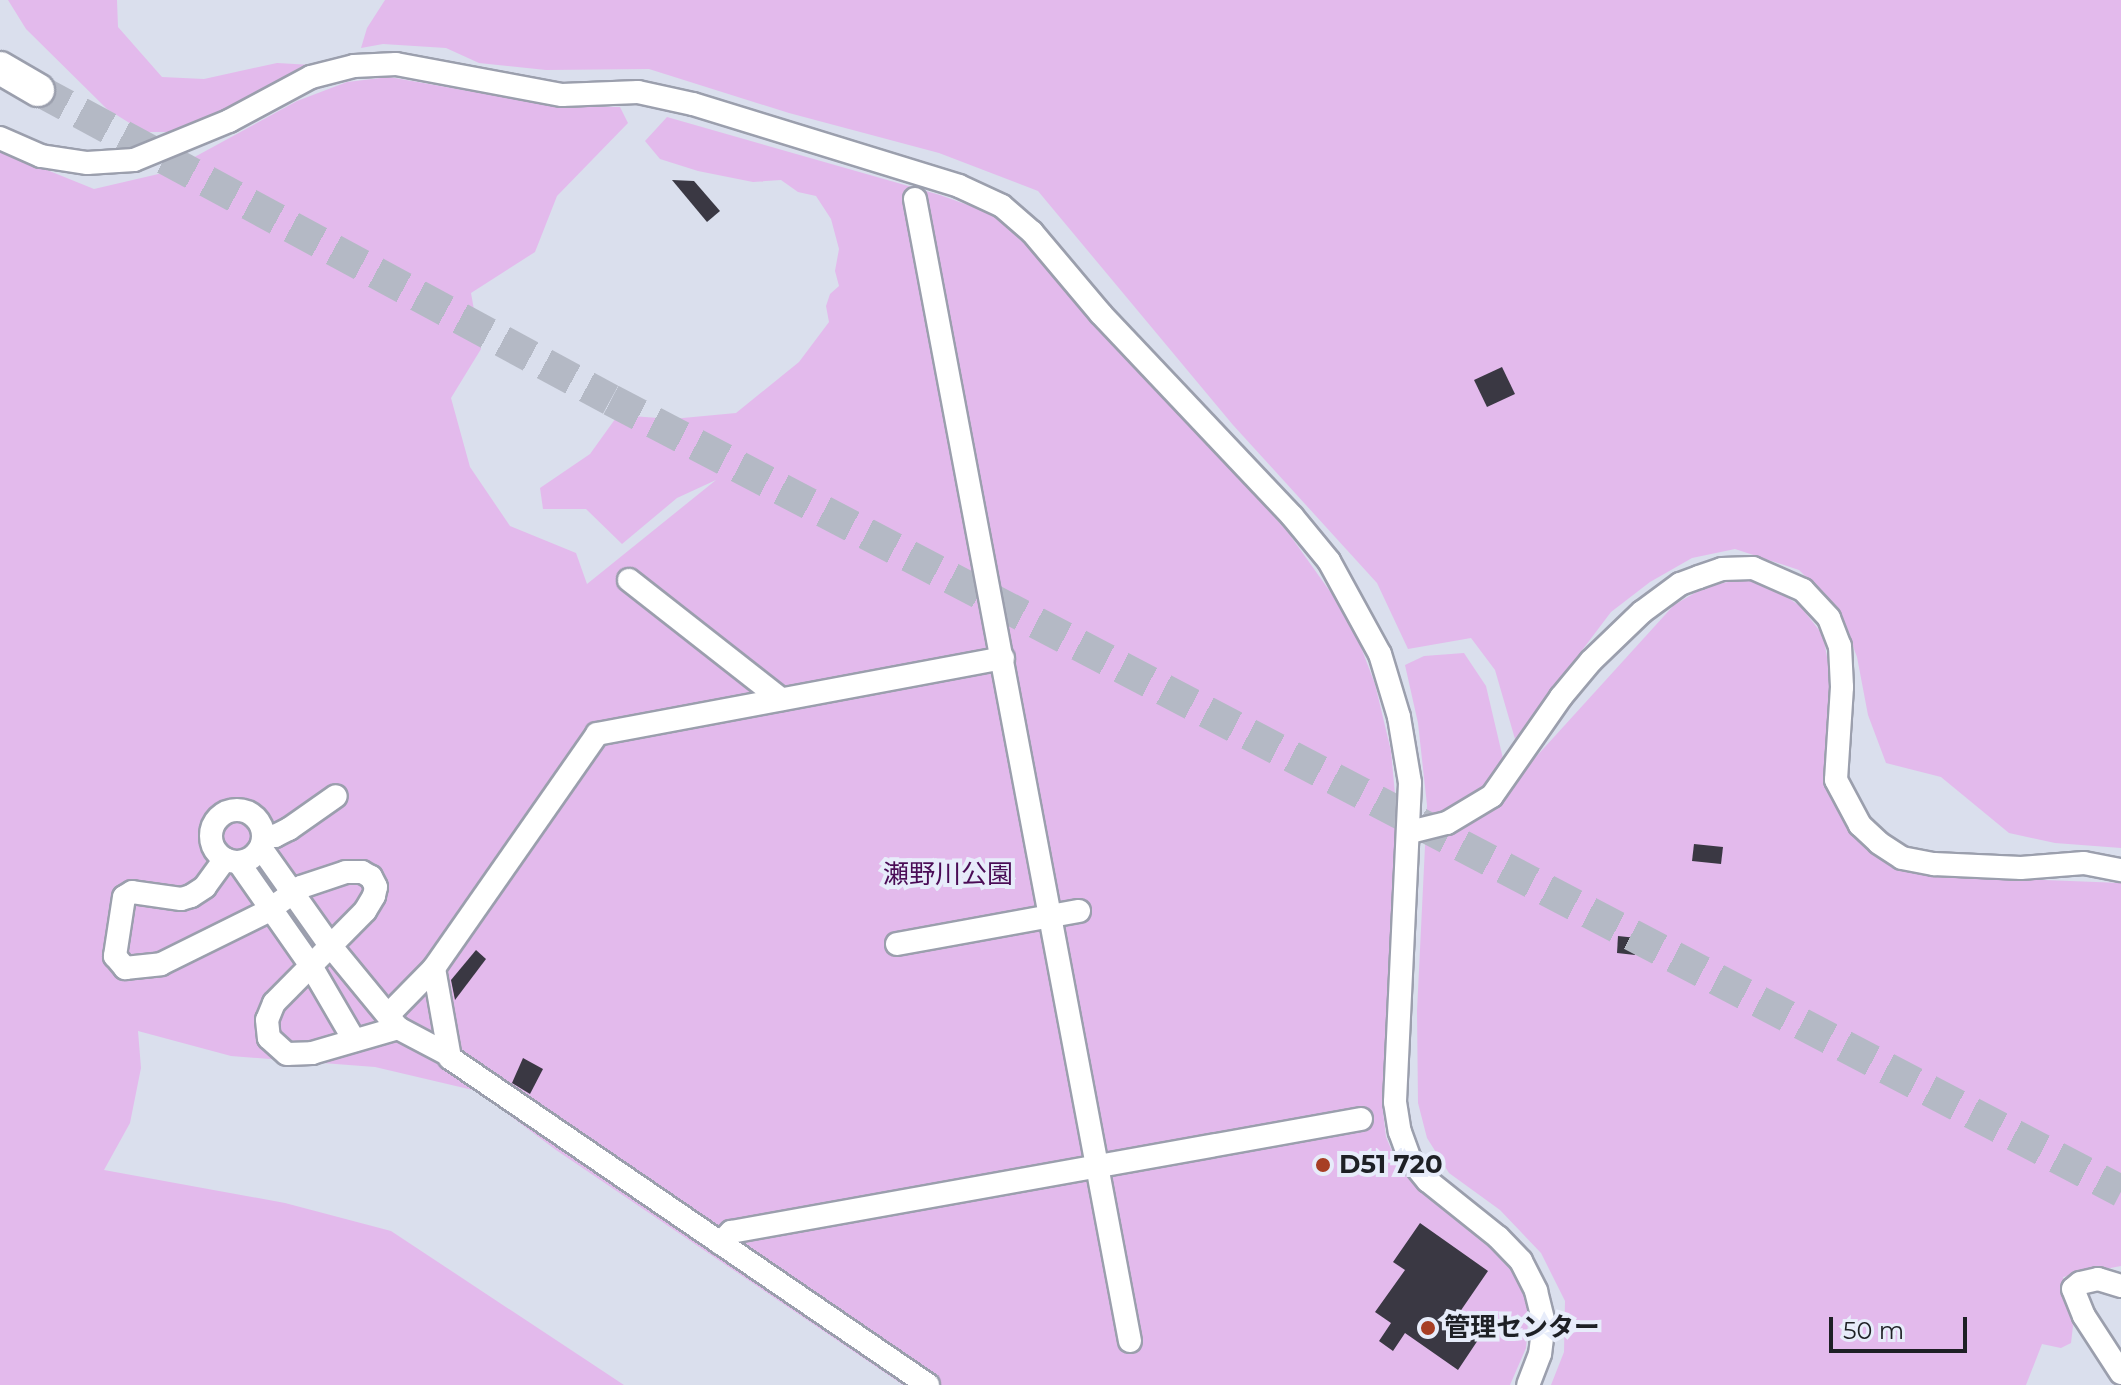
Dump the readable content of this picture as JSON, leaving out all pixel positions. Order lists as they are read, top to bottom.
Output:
{
  "parks": ["瀬野川公園"],
  "places": ["D51 720", "管理センター"],
  "scale_bar": "50 m"
}
